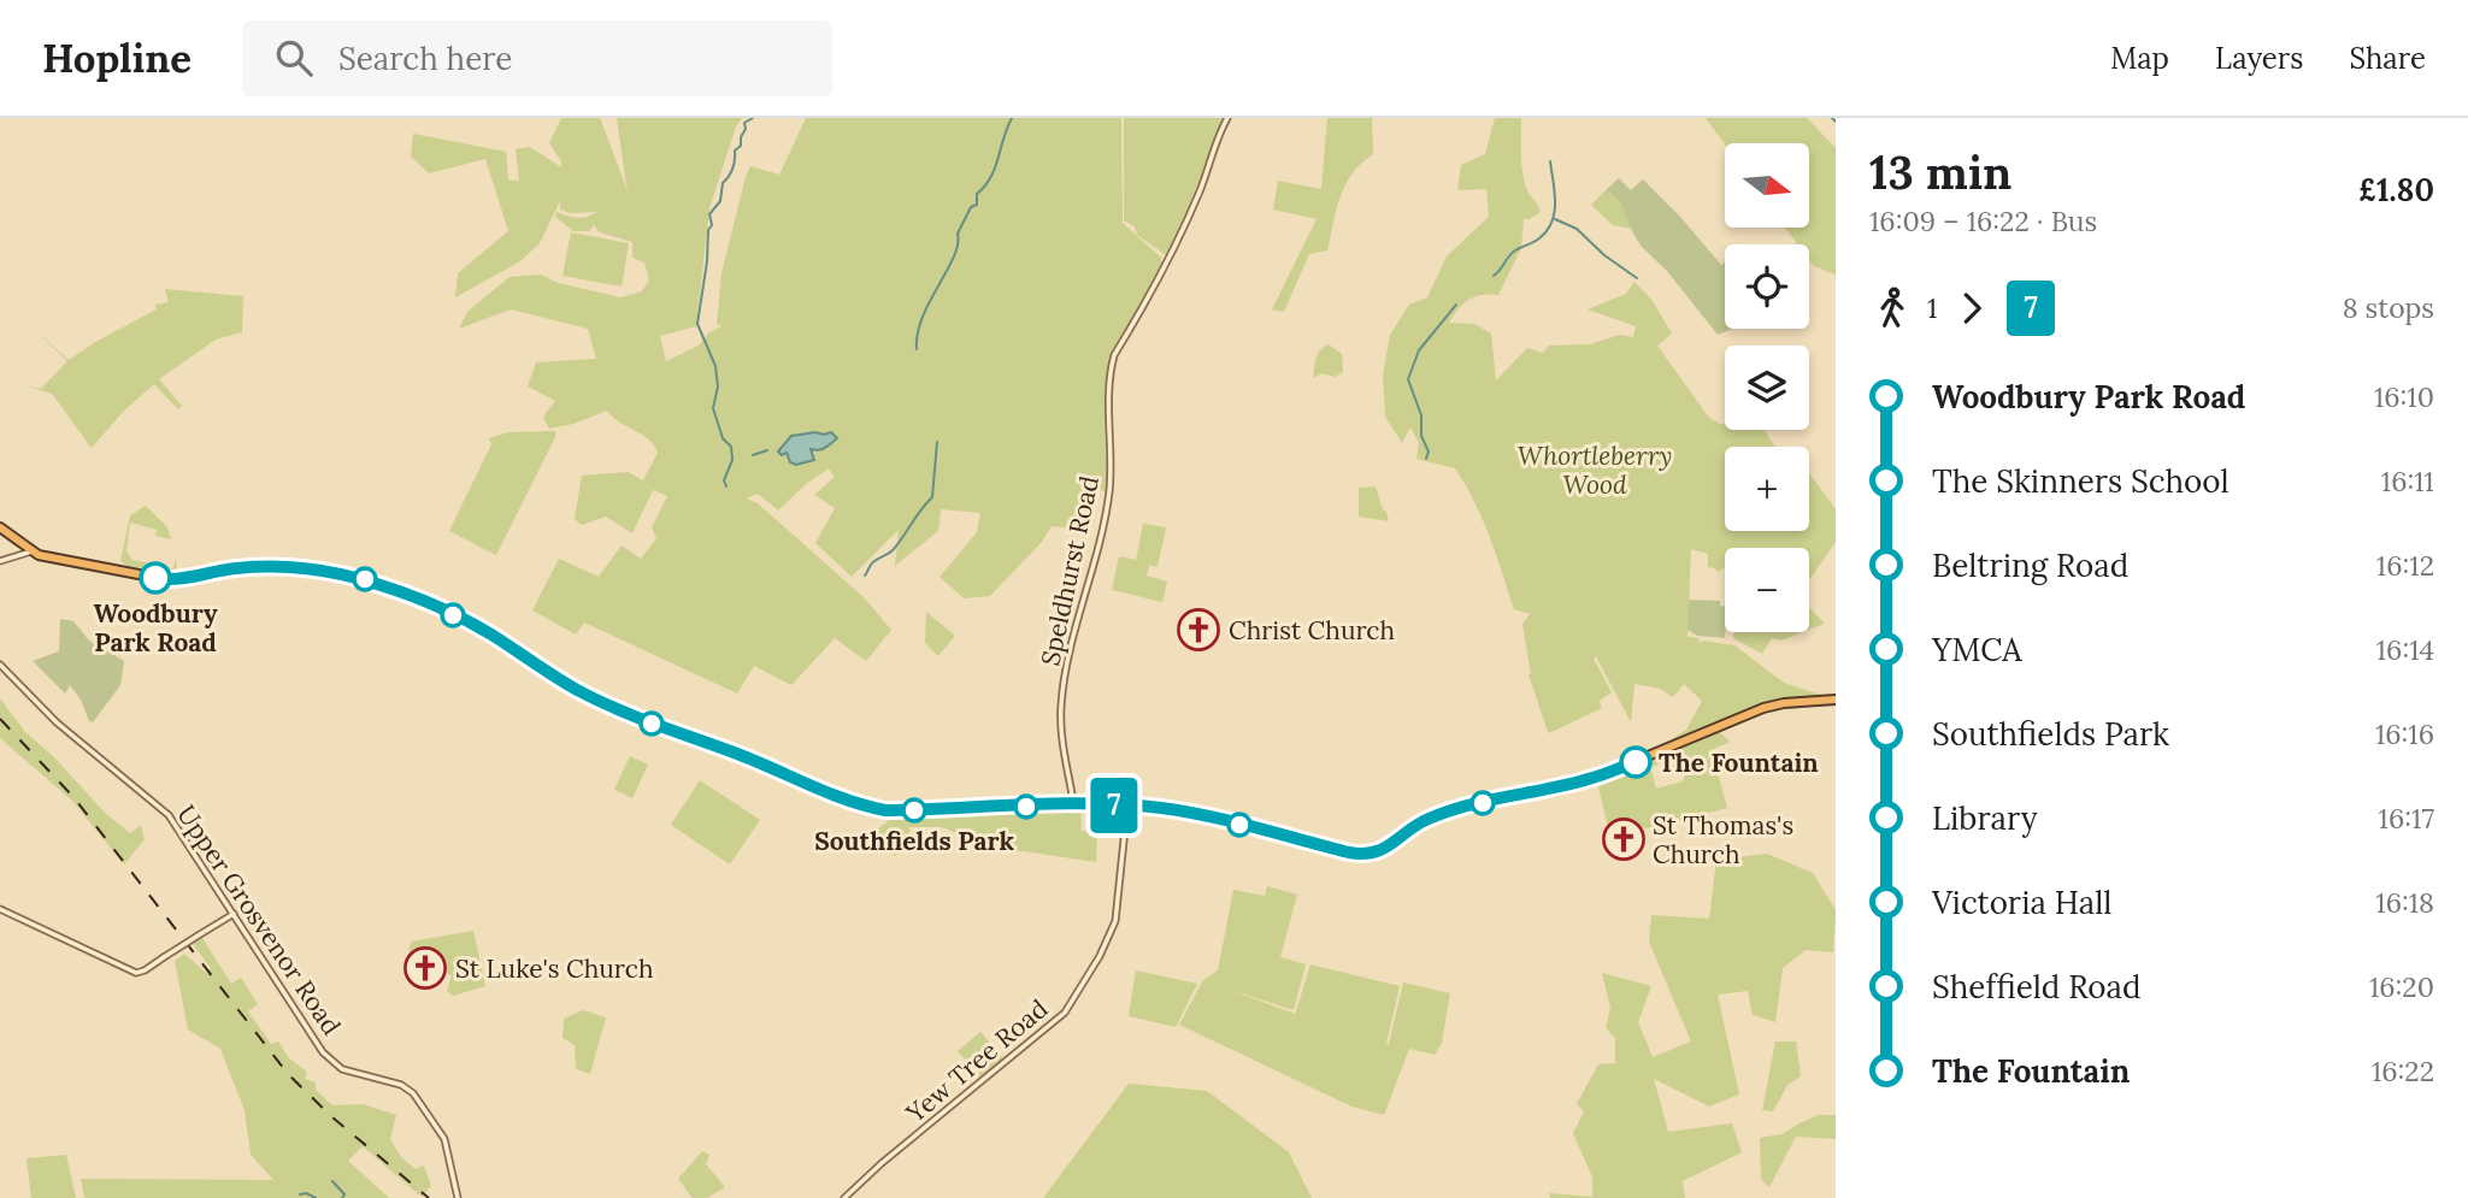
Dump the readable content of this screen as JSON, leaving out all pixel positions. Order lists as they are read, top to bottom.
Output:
{
  "streets": {
    "street": ["Speldhurst Road", "Upper Grosvenor Road", "Yew Tree Road"]
  },
  "parks": ["Whortleberry Wood"],
  "places": {
    "other": ["Woodbury Park Road", "The Fountain", "Southfields Park"],
    "church": ["Christ Church", "St Thomas's Church", "St Luke's Church"]
  },
  "lines": ["bus line 7"],
  "north": "right",
  "page": {
    "header": "Hopline",
    "search": "Search here",
    "nav": ["Map", "Layers", "Share"],
    "on_map": "7",
    "heading": ["13 min", "16:09 – 16:22 · Bus", "£1.80"],
    "map_buttons": ["+", "−"],
    "legs": ["1", "7", "8 stops"],
    "list": [
      {
        "name": "Woodbury Park Road",
        "value": "16:10"
      },
      {
        "name": "The Skinners School",
        "value": "16:11"
      },
      {
        "name": "Beltring Road",
        "value": "16:12"
      },
      {
        "name": "YMCA",
        "value": "16:14"
      },
      {
        "name": "Southfields Park",
        "value": "16:16"
      },
      {
        "name": "Library",
        "value": "16:17"
      },
      {
        "name": "Victoria Hall",
        "value": "16:18"
      },
      {
        "name": "Sheffield Road",
        "value": "16:20"
      },
      {
        "name": "The Fountain",
        "value": "16:22"
      }
    ]
  }
}
